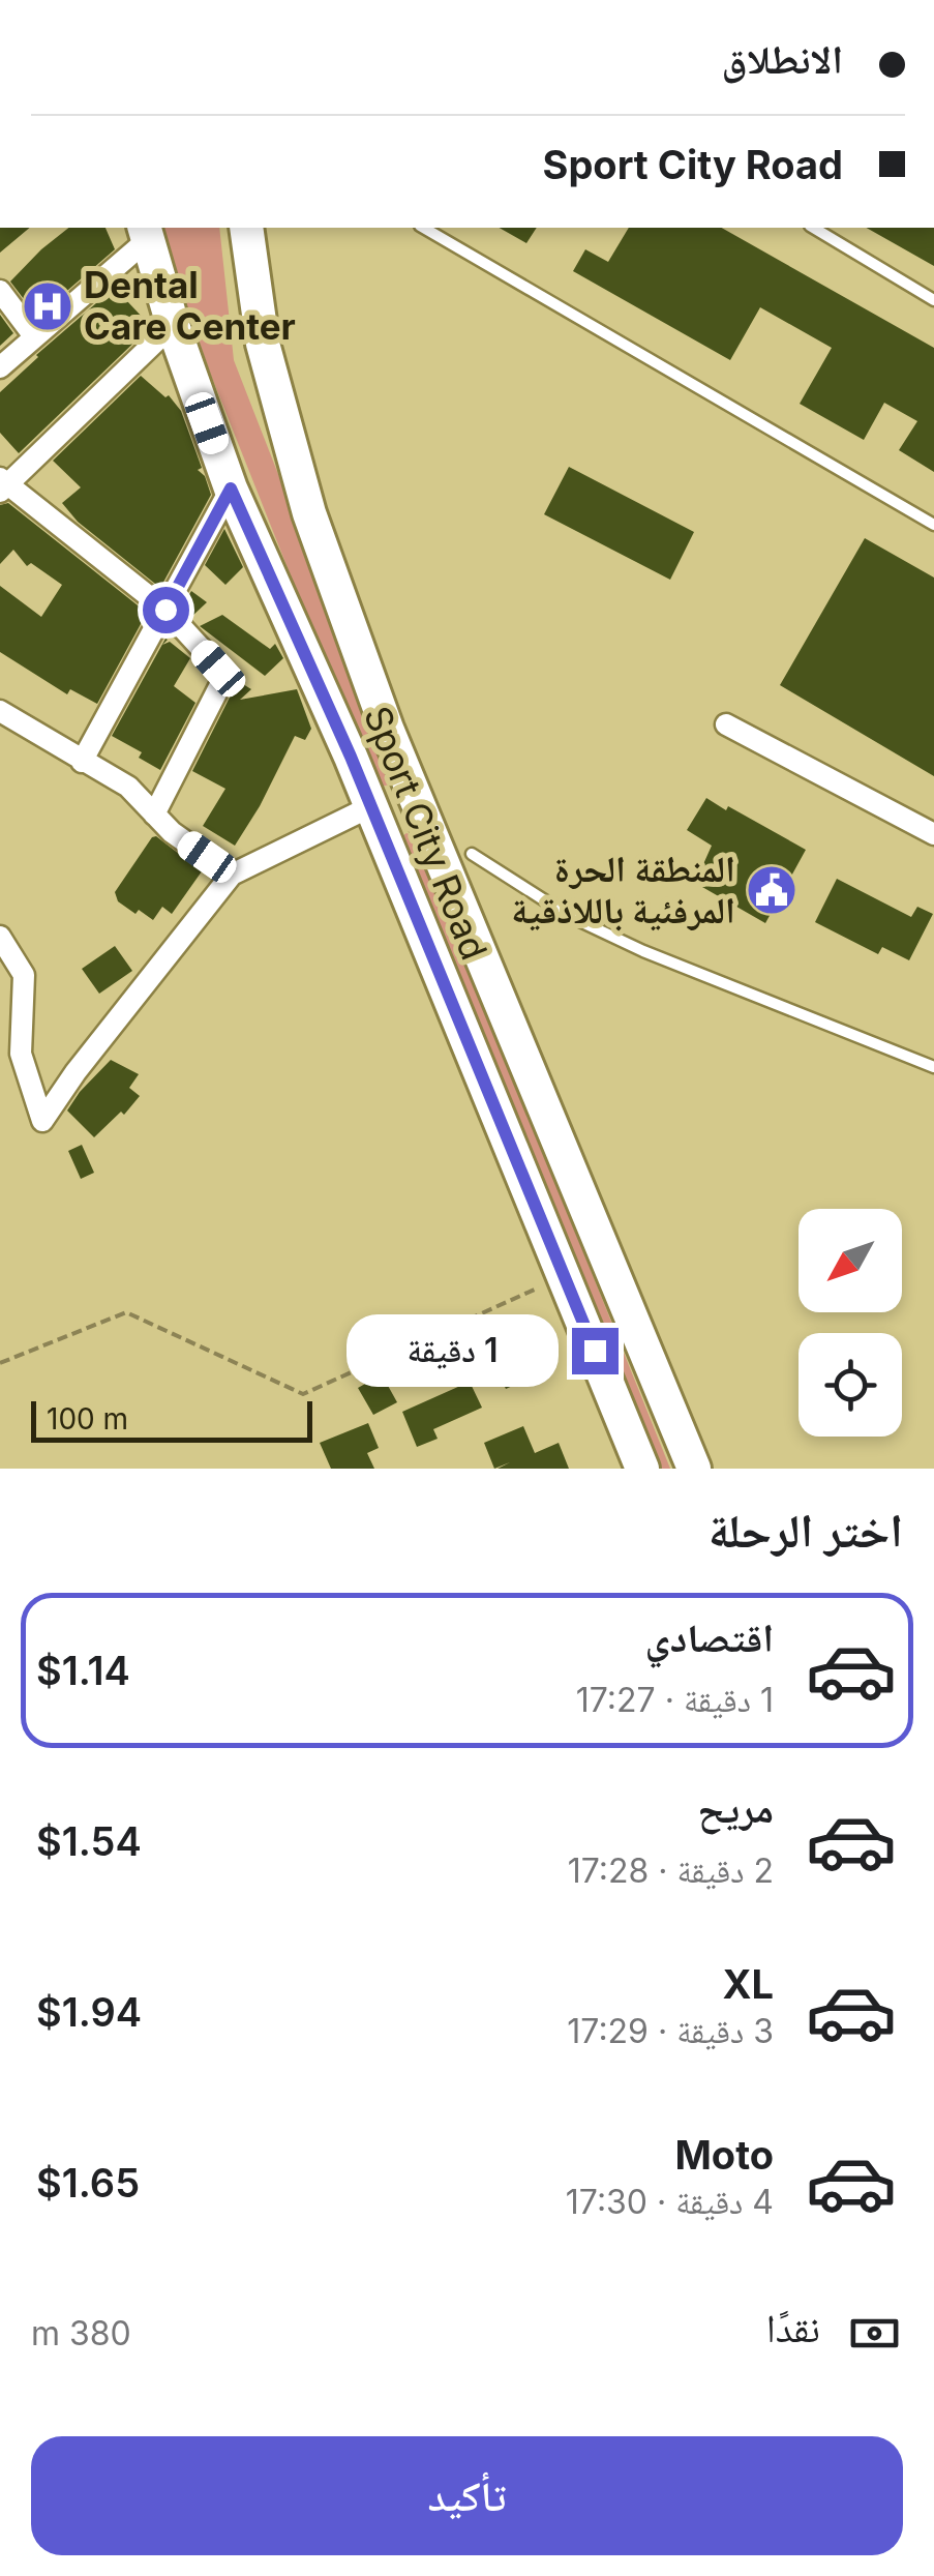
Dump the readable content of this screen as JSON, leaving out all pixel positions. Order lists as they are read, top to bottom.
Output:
{
  "streets": {
    "main road": ["Sport City Road"]
  },
  "places": {
    "hospital": ["Dental Care Center"],
    "public building": ["المنطقة الحرة المرفئية باللاذقية"]
  },
  "scale_bar": "100 m",
  "north": "bottom left",
  "page": {
    "banner": ["الانطلاق", "Sport City Road"],
    "bubble": "1 دقيقة",
    "scale": "100 m",
    "heading": "اختر الرحلة",
    "list": [
      {
        "name": "اقتصادي",
        "note": "1 دقيقة · 17:27",
        "value": "$1.14"
      },
      {
        "name": "مريح",
        "note": "2 دقيقة · 17:28",
        "value": "$1.54"
      },
      {
        "name": "XL",
        "note": "3 دقيقة · 17:29",
        "value": "$1.94"
      },
      {
        "name": "Moto",
        "note": "4 دقيقة · 17:30",
        "value": "$1.65"
      }
    ],
    "pay": ["نقدًا", "380 m"],
    "buttons": "تأكيد"
  }
}
